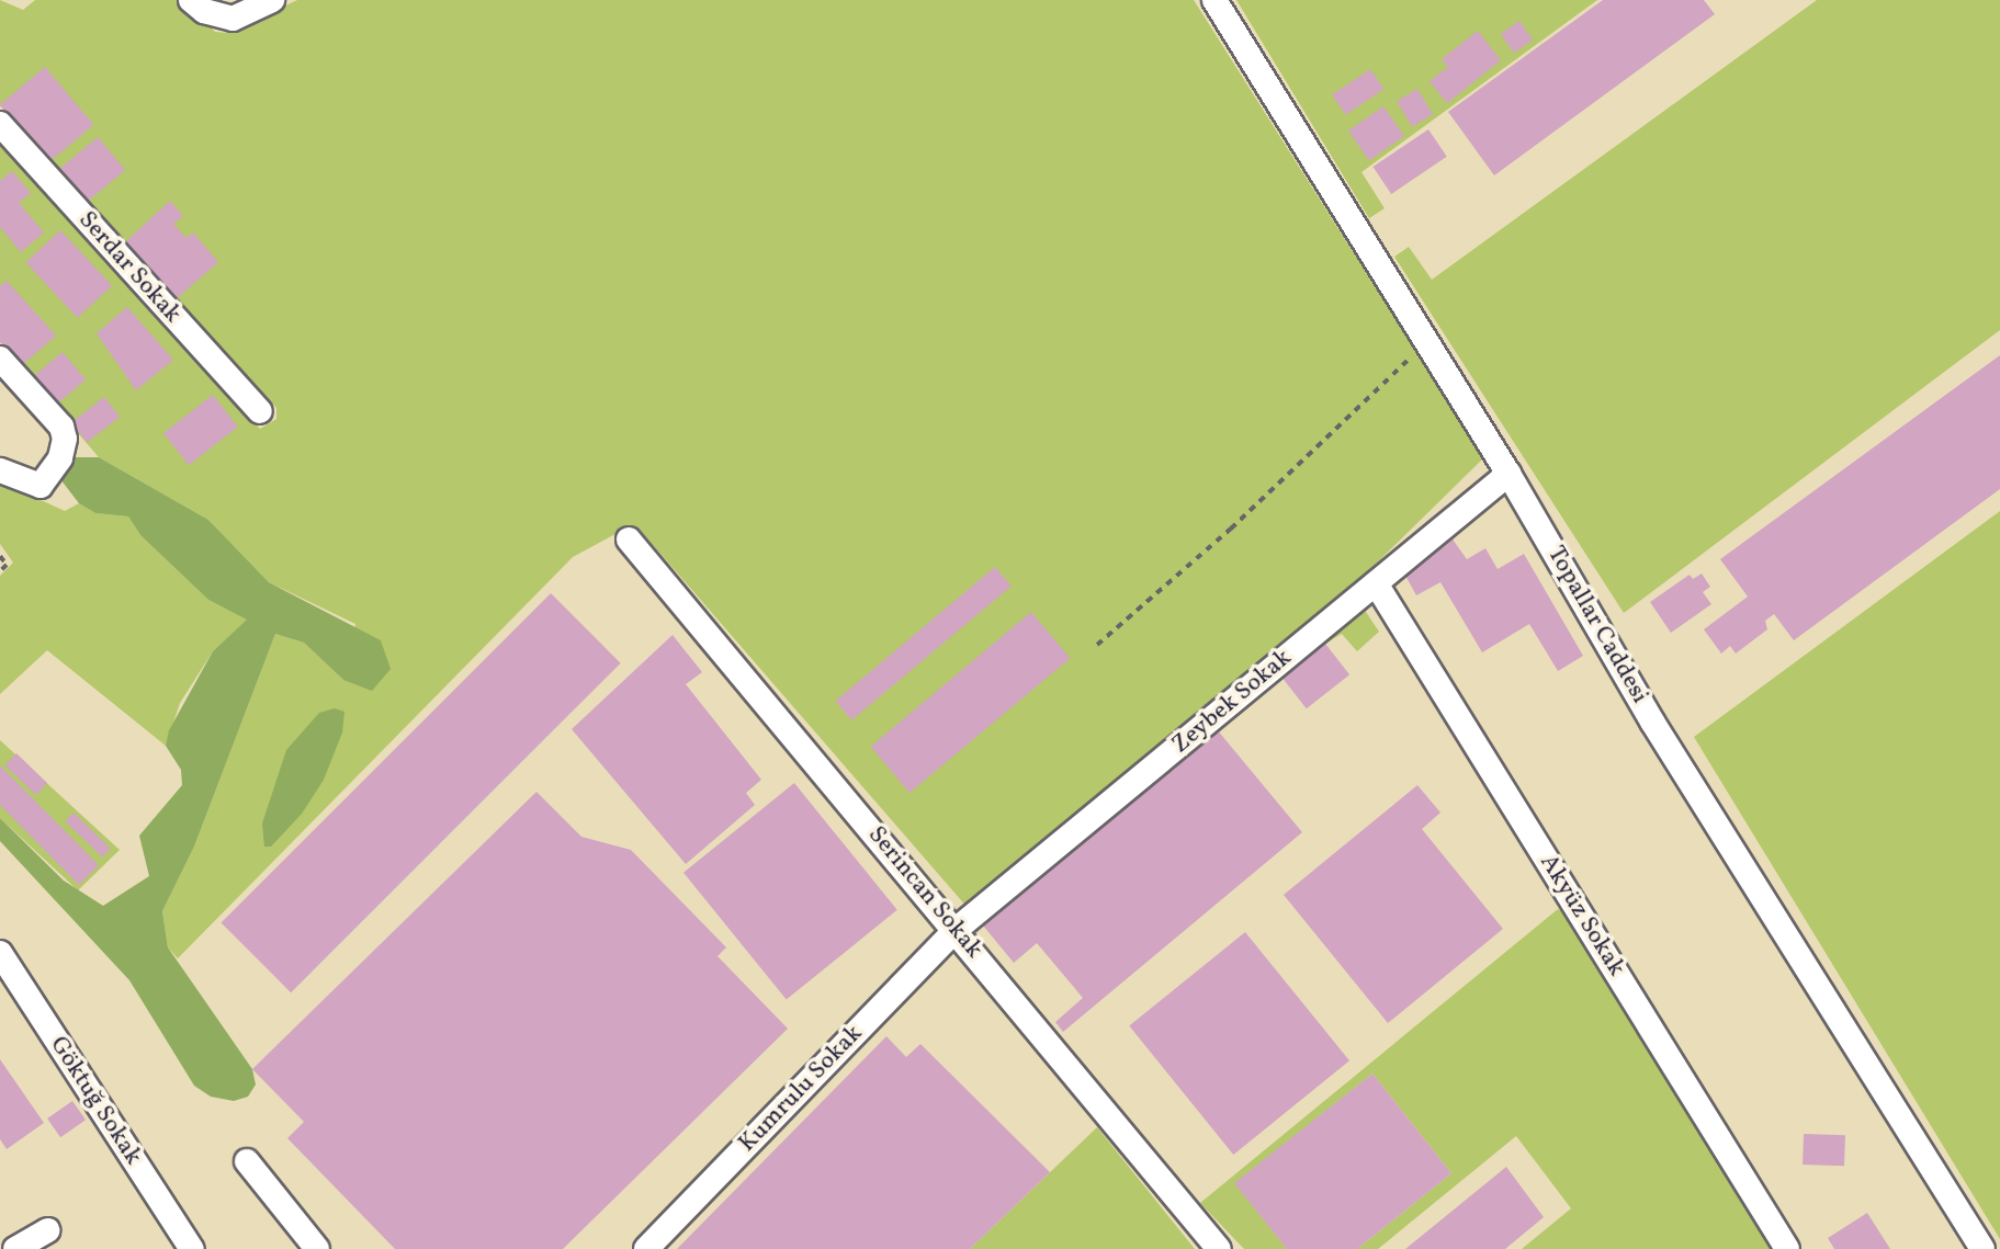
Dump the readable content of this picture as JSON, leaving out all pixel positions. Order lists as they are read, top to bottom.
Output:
{
  "streets": {
    "street": [
      "Serdar Sokak",
      "Topallar Caddesi",
      "Zeybek Sokak",
      "Serincan Sokak",
      "Akyüz Sokak",
      "Kumrulu Sokak",
      "Göktuğ Sokak"
    ]
  },
  "crossings": [
    ["Topallar Caddesi", "Zeybek Sokak"],
    ["Zeybek Sokak", "Serincan Sokak"],
    ["Zeybek Sokak", "Akyüz Sokak"],
    ["Zeybek Sokak", "Kumrulu Sokak"],
    ["Serincan Sokak", "Kumrulu Sokak"]
  ]
}
